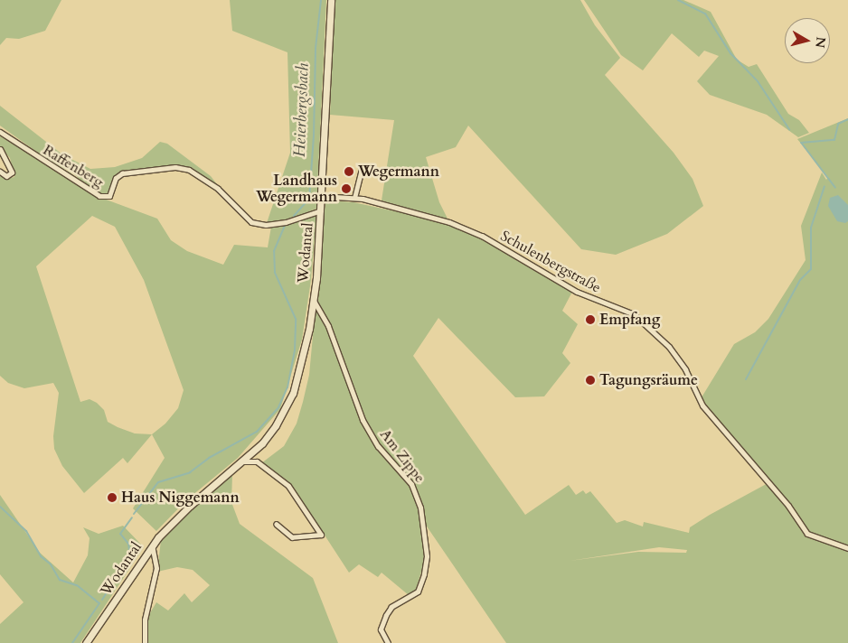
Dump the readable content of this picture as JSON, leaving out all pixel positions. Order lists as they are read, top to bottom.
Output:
{
  "streets": {
    "main road": ["Wodantal"],
    "street": ["Raffenberg", "Schulenbergstraße", "Am Zippe"]
  },
  "crossings": [
    ["Raffenberg", "Wodantal"],
    ["Wodantal", "Schulenbergstraße"],
    ["Wodantal", "Am Zippe"]
  ],
  "water": ["Heierbergsbach"],
  "places": [
    "Wegermann",
    "Landhaus Wegermann",
    "Empfang",
    "Tagungsräume",
    "Haus Niggemann"
  ],
  "north": "right"
}
